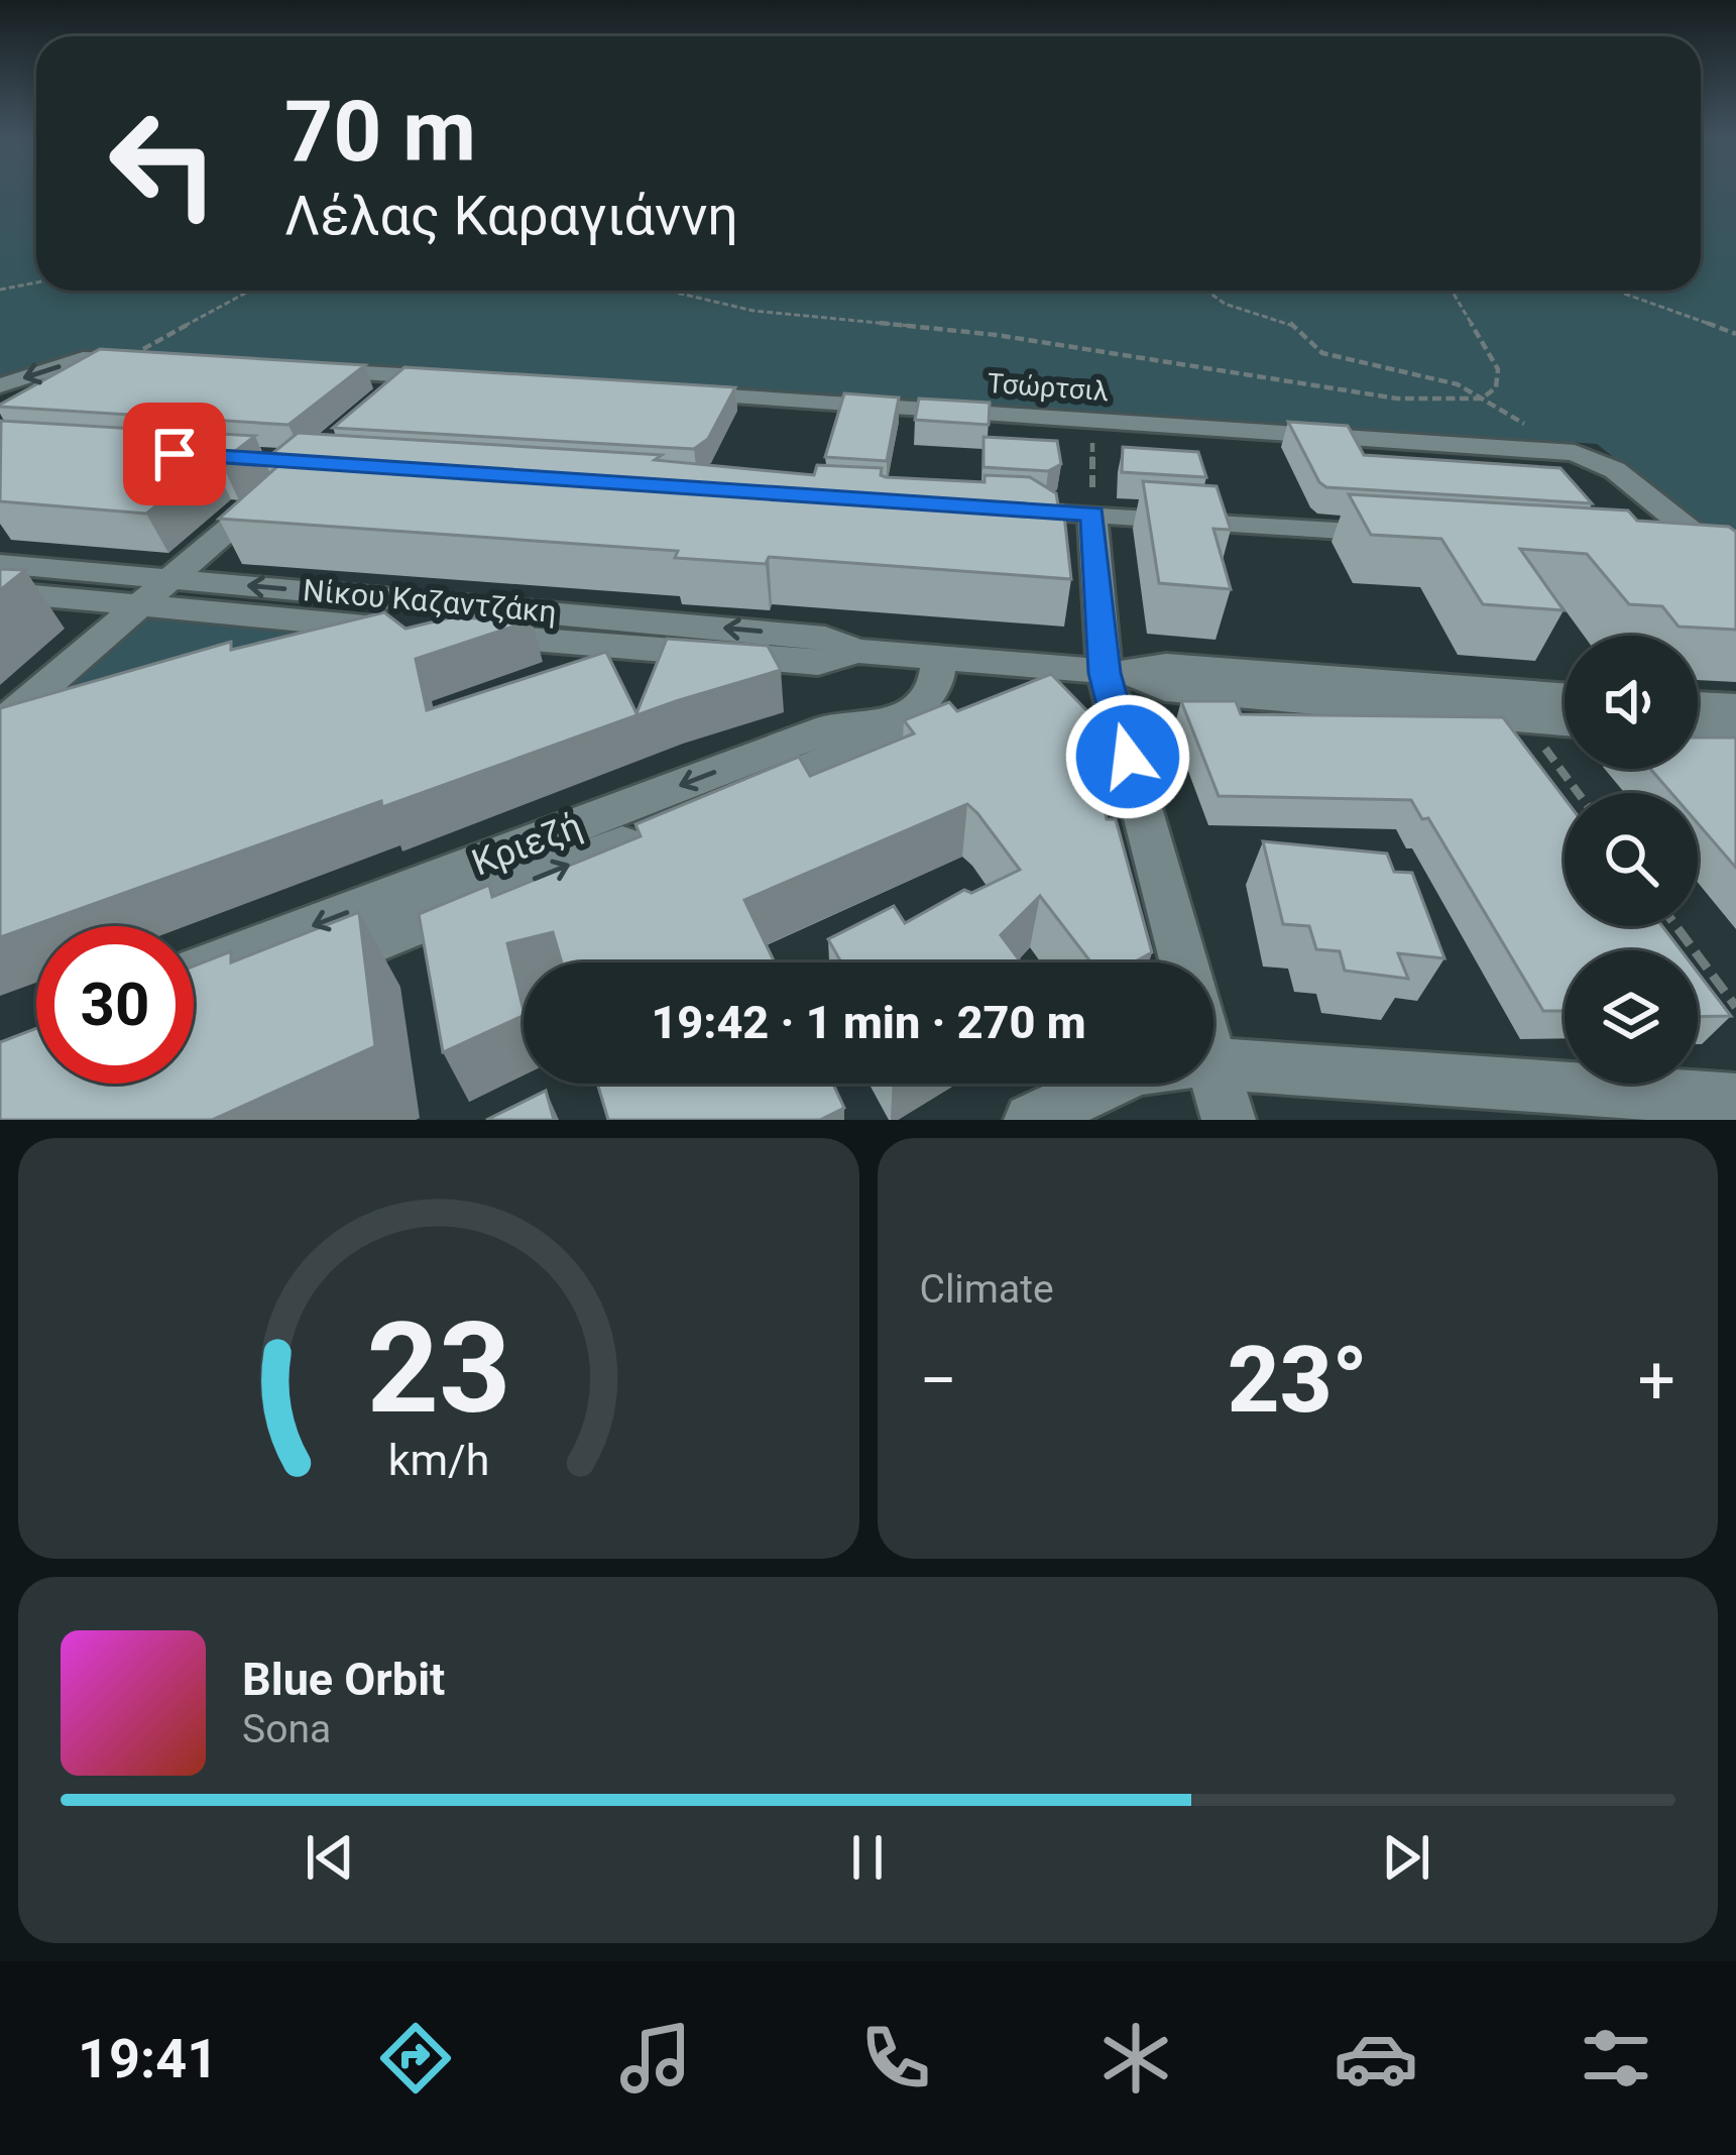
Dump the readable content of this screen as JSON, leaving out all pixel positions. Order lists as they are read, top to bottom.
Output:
{
  "streets": {
    "street": ["Τσώρτσιλ", "Νίκου Καζαντζάκη", "Κριεζή"]
  },
  "crossings": [
    ["Νίκου Καζαντζάκη", "Κριεζή"]
  ],
  "page": {
    "turn": ["70 m", "Λέλας Καραγιάννη"],
    "limit": "30",
    "trip": "19:42 · 1 min · 270 m",
    "tile": "Climate",
    "heat": ["−", "23°", "+"],
    "song": ["Blue Orbit", "Sona"],
    "tabs": "19:41",
    "gauge": ["23", "km/h"]
  }
}
